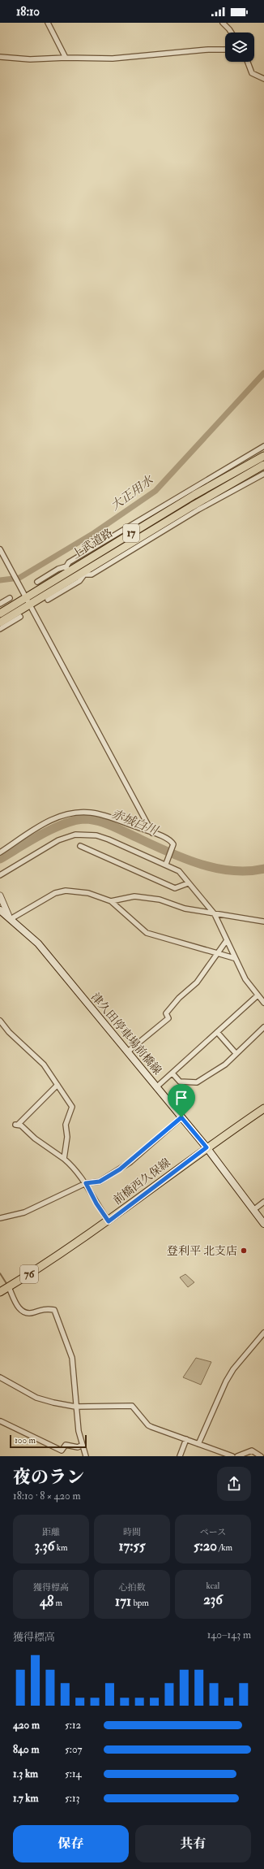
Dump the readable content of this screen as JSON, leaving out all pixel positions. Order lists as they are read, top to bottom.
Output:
{
  "streets": {
    "main road": [
      "17",
      "上武道路",
      "津久田停車場前橋線",
      "前橋西久保線",
      "76"
    ]
  },
  "crossings": [
    ["津久田停車場前橋線", "前橋西久保線"]
  ],
  "water": ["大正用水", "赤城白川"],
  "places": ["登利平 北支店"],
  "scale_bar": "100 m",
  "page": {
    "status": "18:10",
    "scale": "100 m",
    "heading": ["夜のラン", "18:10 · 8 × 420 m"],
    "stats": [
      ["距離", "3.36 km"],
      ["時間", "17:55"],
      ["ペース", "5:20 /km"],
      ["獲得標高", "48 m"],
      ["心拍数", "171 bpm"],
      ["kcal", "236"]
    ],
    "chart": ["獲得標高", "140–143 m"],
    "list": [
      {
        "name": "420 m",
        "note": "5:12"
      },
      {
        "name": "840 m",
        "note": "5:07"
      },
      {
        "name": "1.3 km",
        "note": "5:14"
      },
      {
        "name": "1.7 km",
        "note": "5:13"
      }
    ],
    "buttons": ["保存", "共有"]
  }
}
